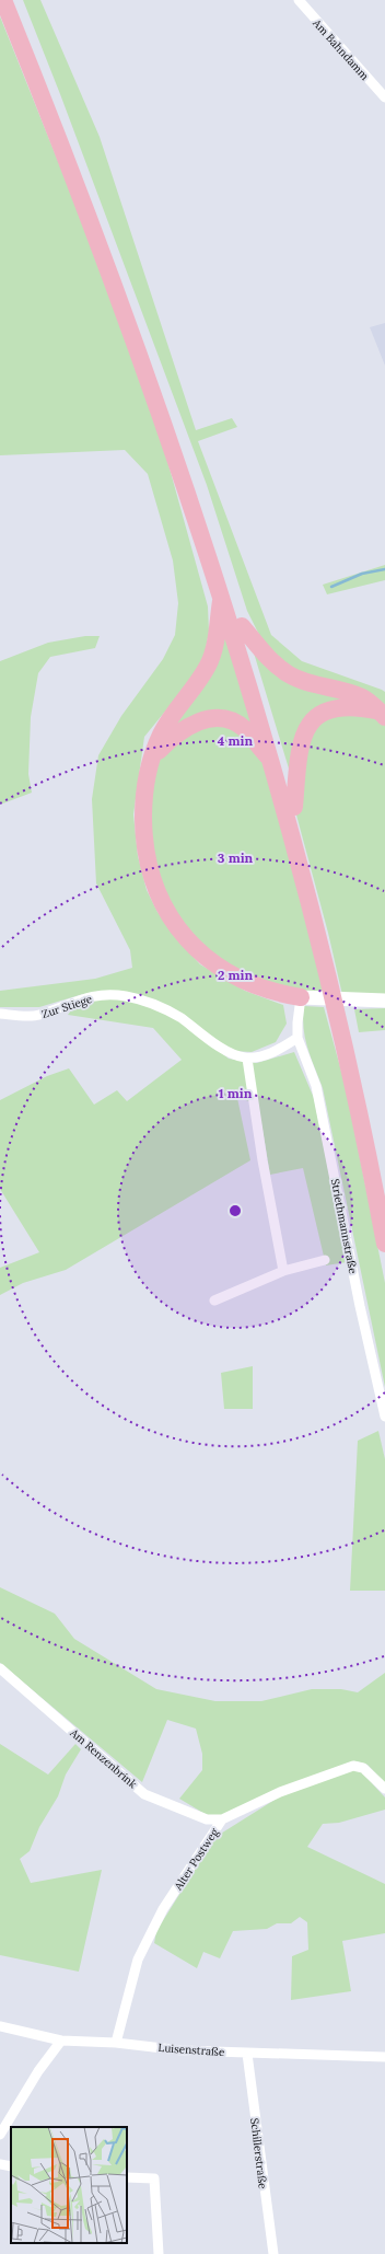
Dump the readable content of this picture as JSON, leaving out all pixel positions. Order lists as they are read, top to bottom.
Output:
{
  "streets": {
    "street": [
      "Am Bahndamm",
      "Zur Stiege",
      "Striethmannstraße",
      "Am Renzenbrink",
      "Alter Postweg",
      "Luisenstraße",
      "Schillerstraße"
    ]
  },
  "crossings": [
    ["Am Renzenbrink", "Alter Postweg"],
    ["Alter Postweg", "Luisenstraße"],
    ["Luisenstraße", "Schillerstraße"]
  ],
  "rings": [
    "4 min",
    "3 min",
    "2 min",
    "1 min"
  ]
}
